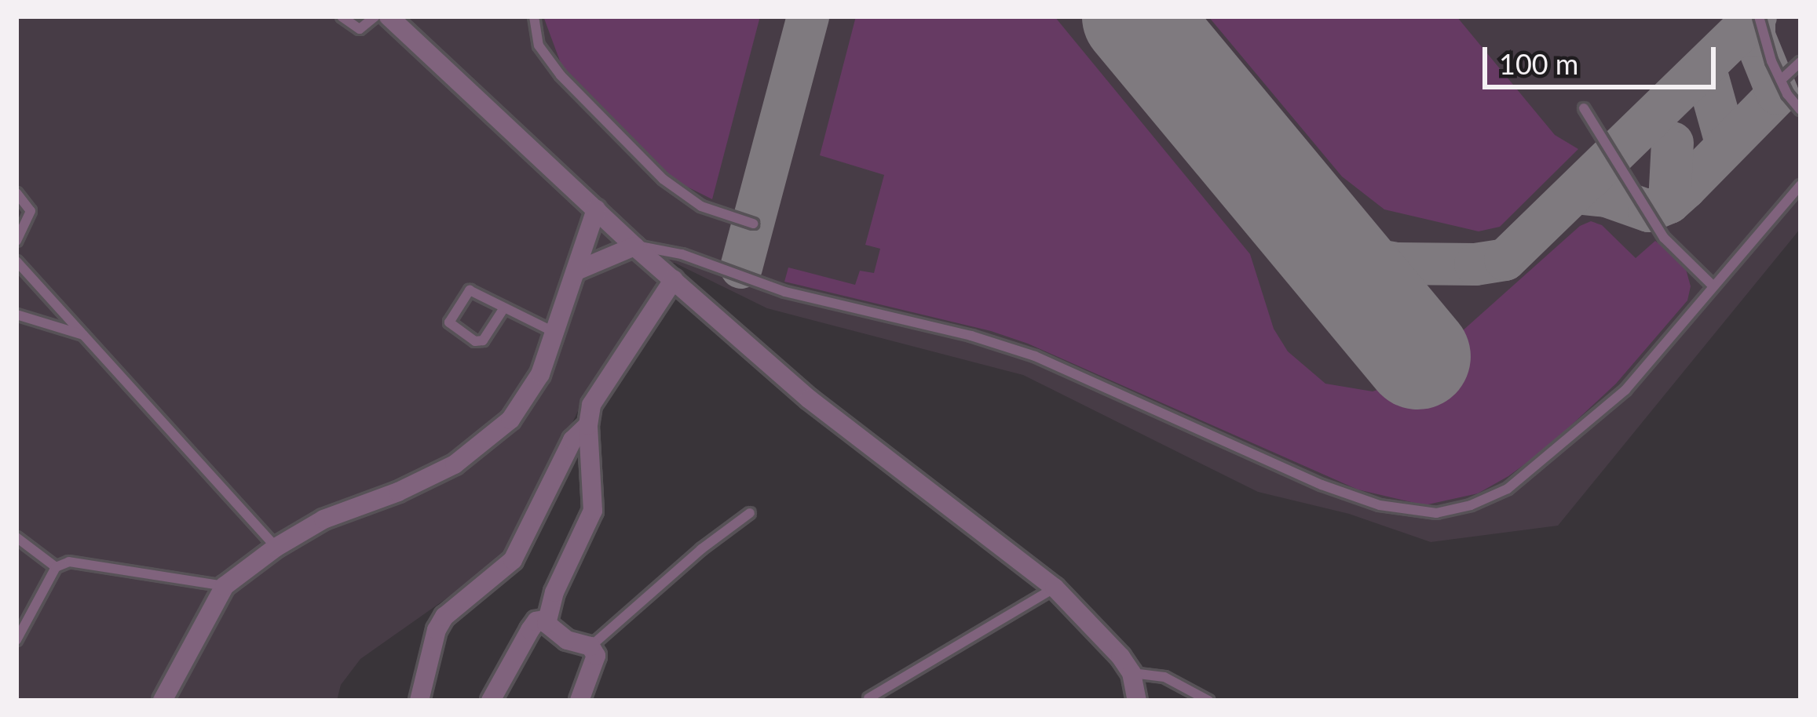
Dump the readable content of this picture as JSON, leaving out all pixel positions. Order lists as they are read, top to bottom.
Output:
{
  "scale_bar": "100 m"
}
